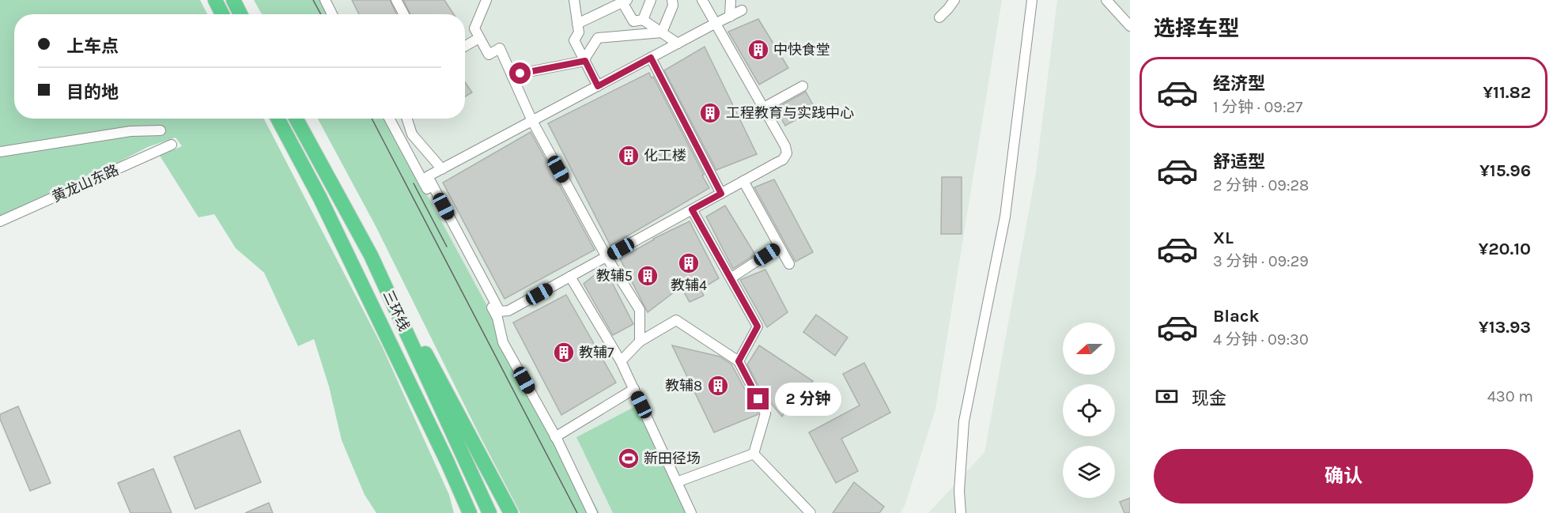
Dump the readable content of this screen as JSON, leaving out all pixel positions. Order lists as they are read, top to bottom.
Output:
{
  "streets": {
    "highway": ["三环线"],
    "street": ["黄龙山东路"]
  },
  "places": {
    "building": [
      "中快食堂",
      "工程教育与实践中心",
      "化工楼",
      "教辅4",
      "教辅5",
      "教辅7",
      "教辅8"
    ],
    "sports": ["新田径场"]
  },
  "north": "left",
  "page": {
    "heading": "选择车型",
    "banner": ["上车点", "目的地"],
    "list": [
      {
        "name": "经济型",
        "note": "1 分钟 · 09:27",
        "value": "¥11.82"
      },
      {
        "name": "舒适型",
        "note": "2 分钟 · 09:28",
        "value": "¥15.96"
      },
      {
        "name": "XL",
        "note": "3 分钟 · 09:29",
        "value": "¥20.10"
      },
      {
        "name": "Black",
        "note": "4 分钟 · 09:30",
        "value": "¥13.93"
      }
    ],
    "pay": ["现金", "430 m"],
    "bubble": "2 分钟",
    "buttons": "确认"
  }
}
